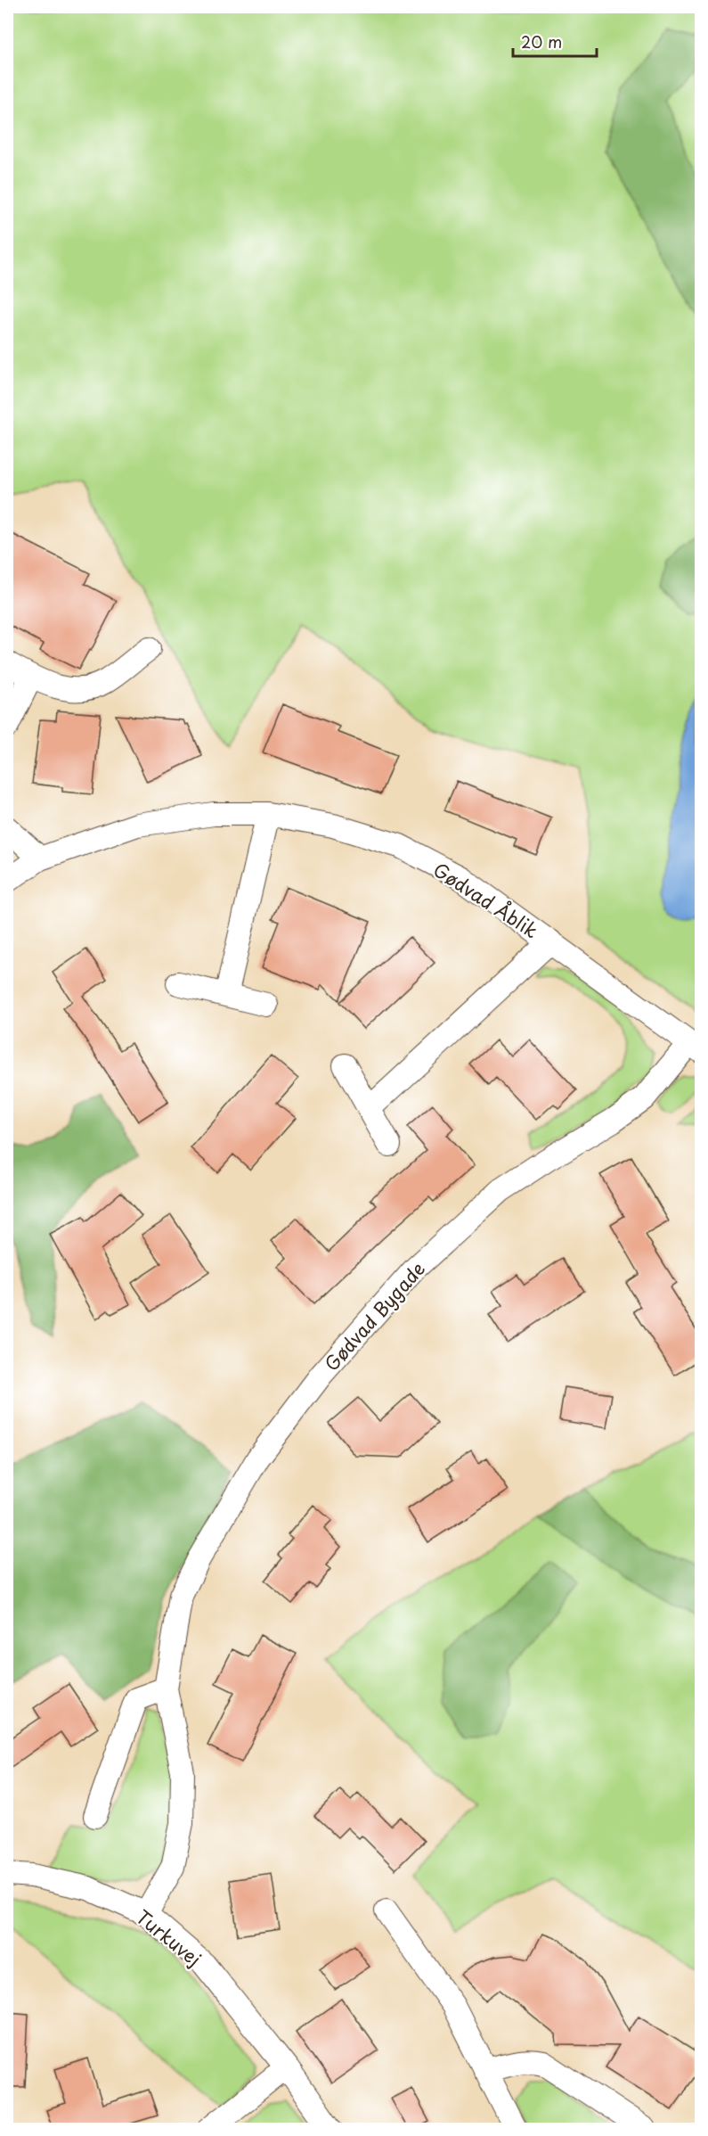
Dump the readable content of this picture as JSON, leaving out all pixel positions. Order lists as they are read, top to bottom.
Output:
{
  "streets": {
    "street": ["Gødvad Åblik", "Gødvad Bygade", "Turkuvej"]
  },
  "crossings": [
    ["Gødvad Åblik", "Gødvad Bygade"],
    ["Gødvad Bygade", "Turkuvej"]
  ],
  "scale_bar": "20 m"
}
